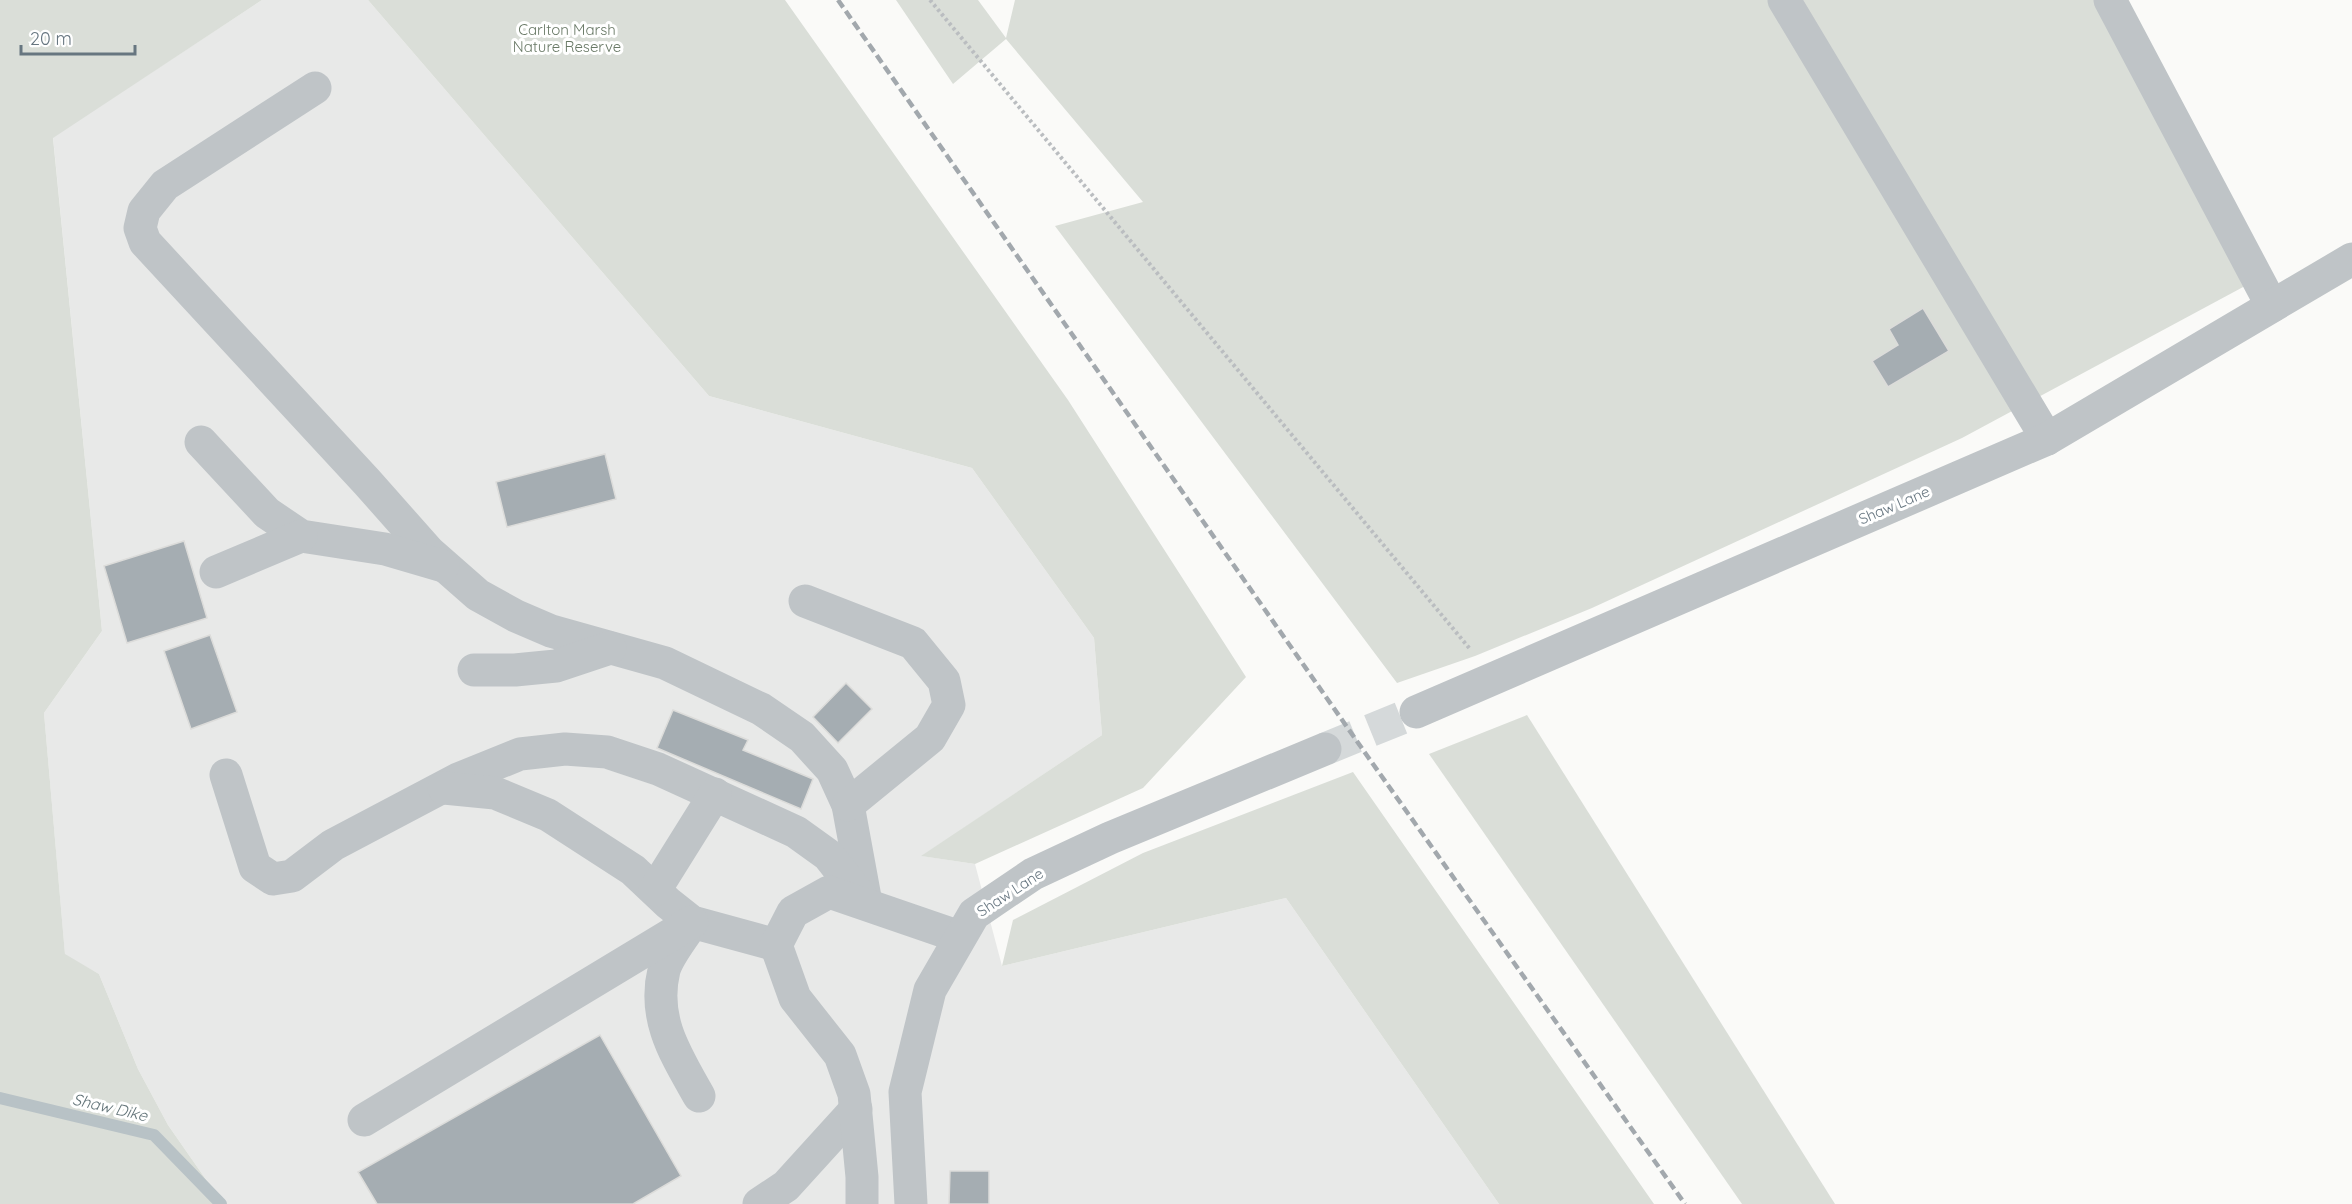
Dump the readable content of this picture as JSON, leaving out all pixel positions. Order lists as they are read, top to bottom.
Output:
{
  "streets": {
    "street": ["Shaw Lane"]
  },
  "water": ["Shaw Dike"],
  "parks": ["Carlton Marsh Nature Reserve"],
  "scale_bar": "20 m"
}
